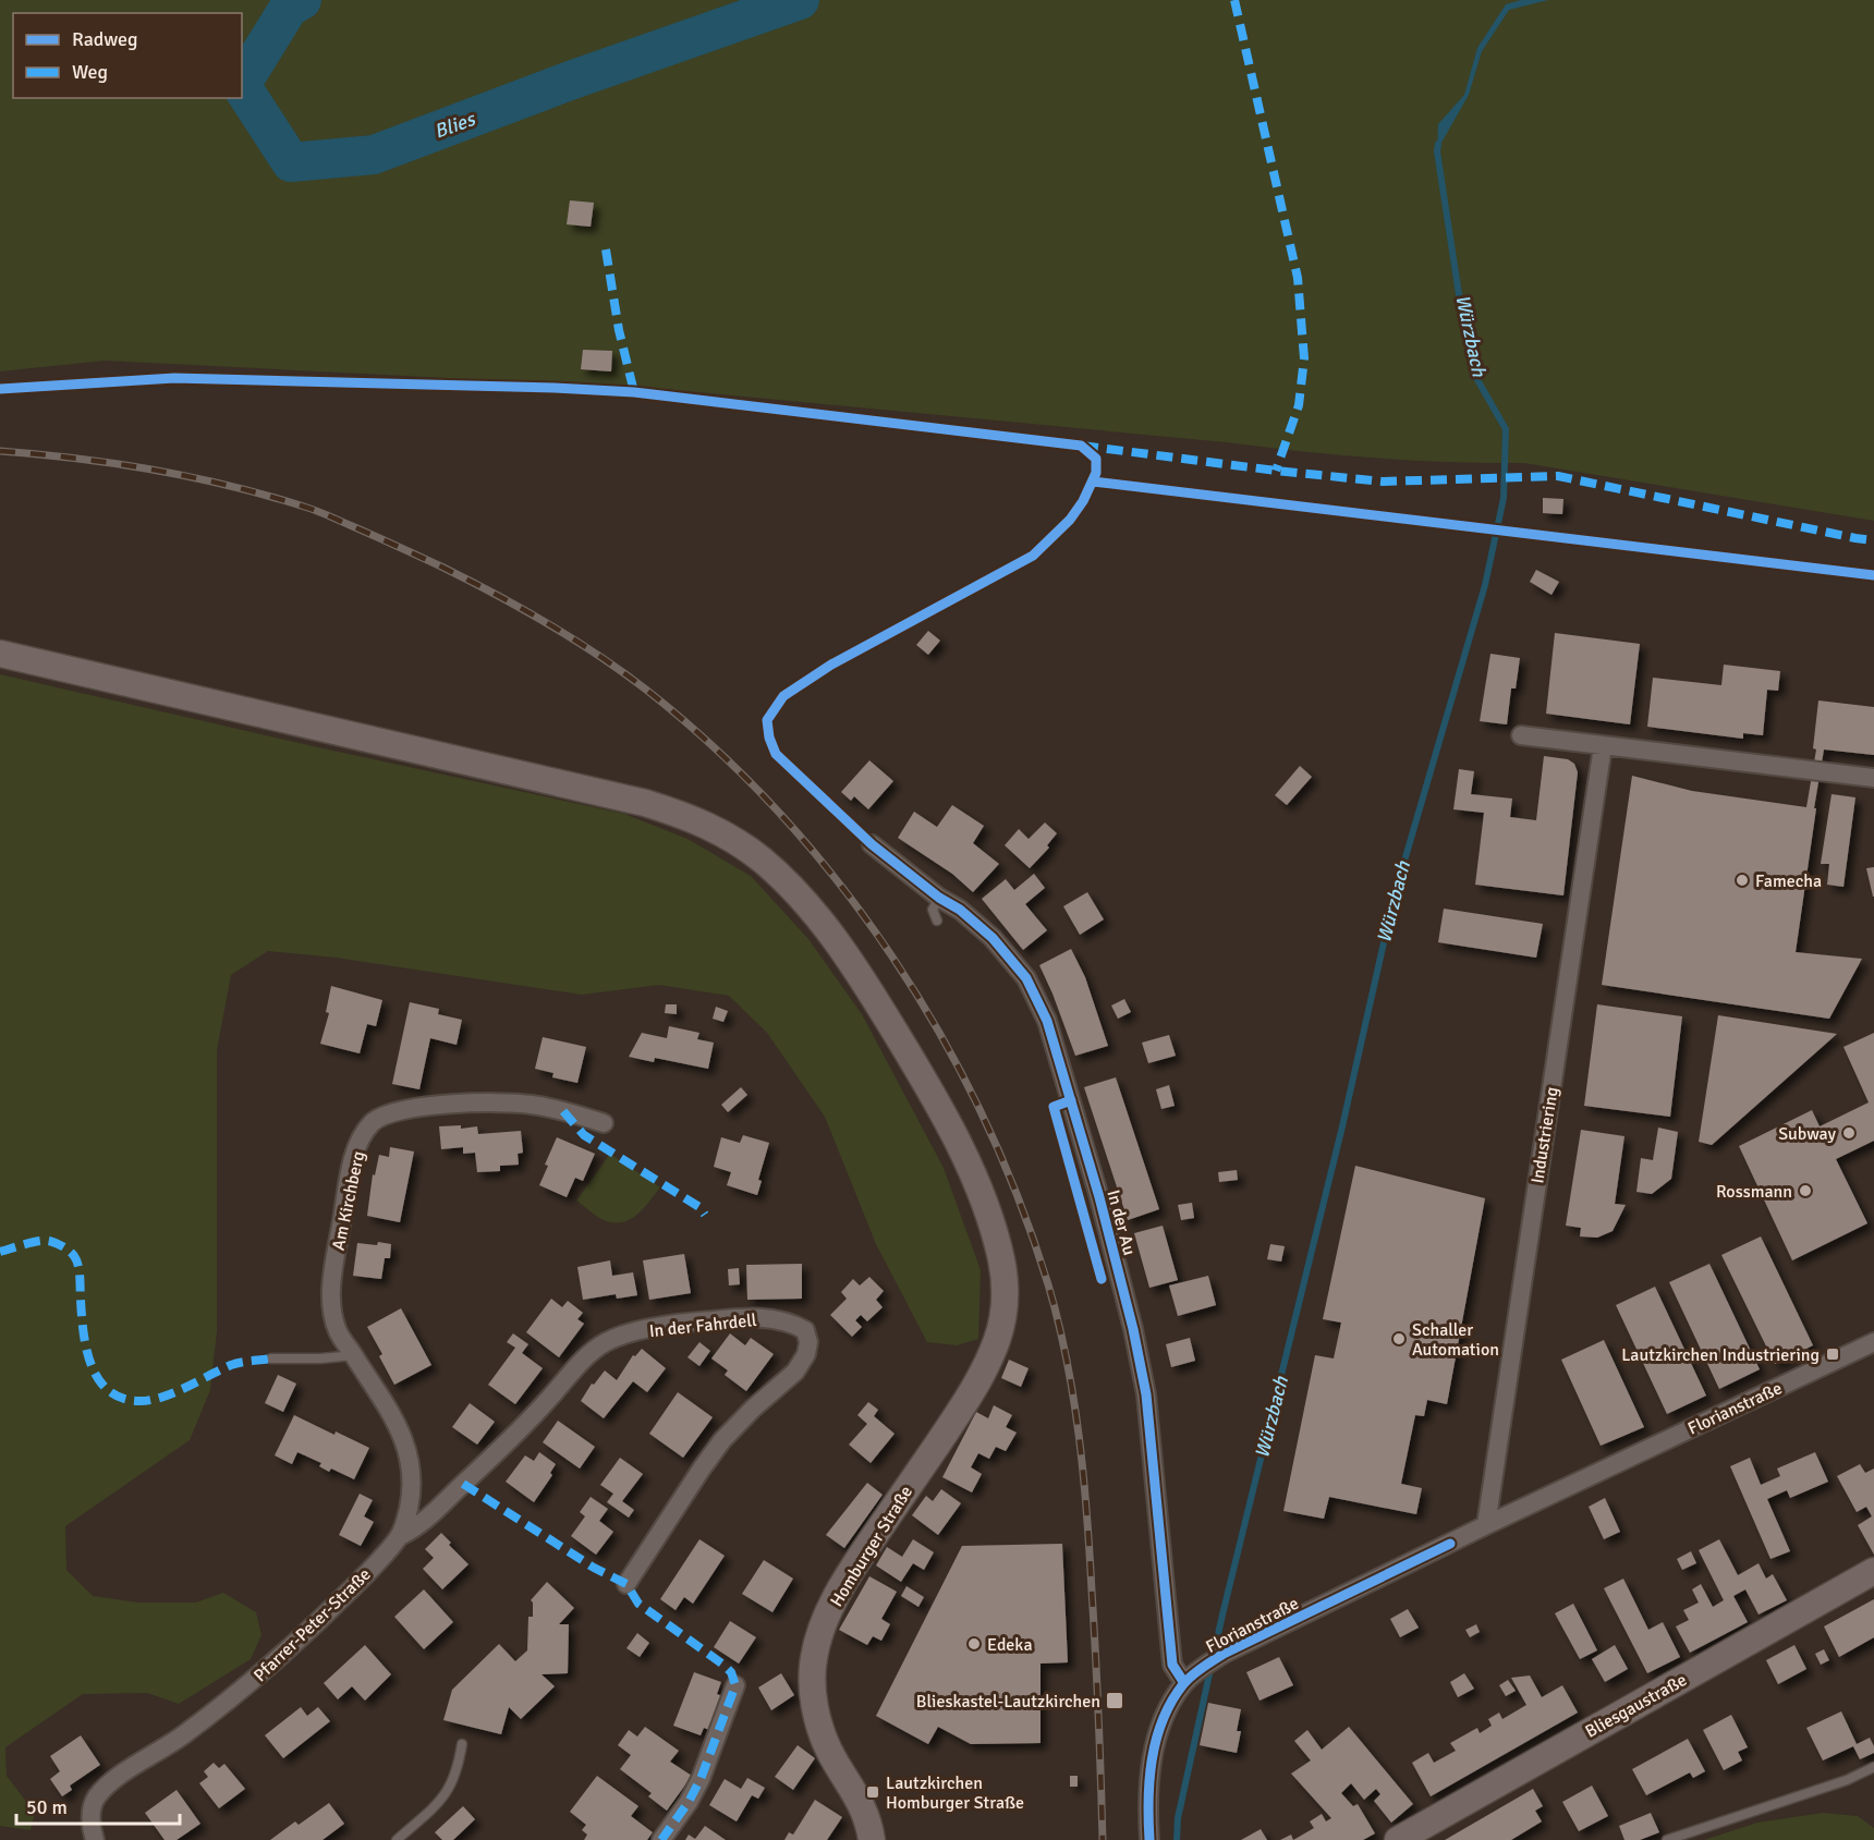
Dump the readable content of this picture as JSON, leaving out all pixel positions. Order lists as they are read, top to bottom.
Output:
{
  "streets": {
    "main road": ["Homburger Straße", "Bliesgaustraße"],
    "street": [
      "Industriering",
      "Am Kirchberg",
      "In der Au",
      "In der Fahrdell",
      "Florianstraße",
      "Pfarrer-Peter-Straße"
    ]
  },
  "crossings": [
    ["Industriering", "Florianstraße"],
    ["Am Kirchberg", "Pfarrer-Peter-Straße"],
    ["In der Au", "Florianstraße"],
    ["In der Fahrdell", "Pfarrer-Peter-Straße"]
  ],
  "water": ["Blies", "Würzbach"],
  "places": {
    "other": [
      "Famecha",
      "Subway",
      "Rossmann",
      "Schaller Automation",
      "Edeka"
    ],
    "transit": ["Lautzkirchen Industriering", "Blieskastel-Lautzkirchen", "Lautzkirchen Homburger Straße"]
  },
  "legend": ["Radweg", "Weg"],
  "scale_bar": "50 m"
}
